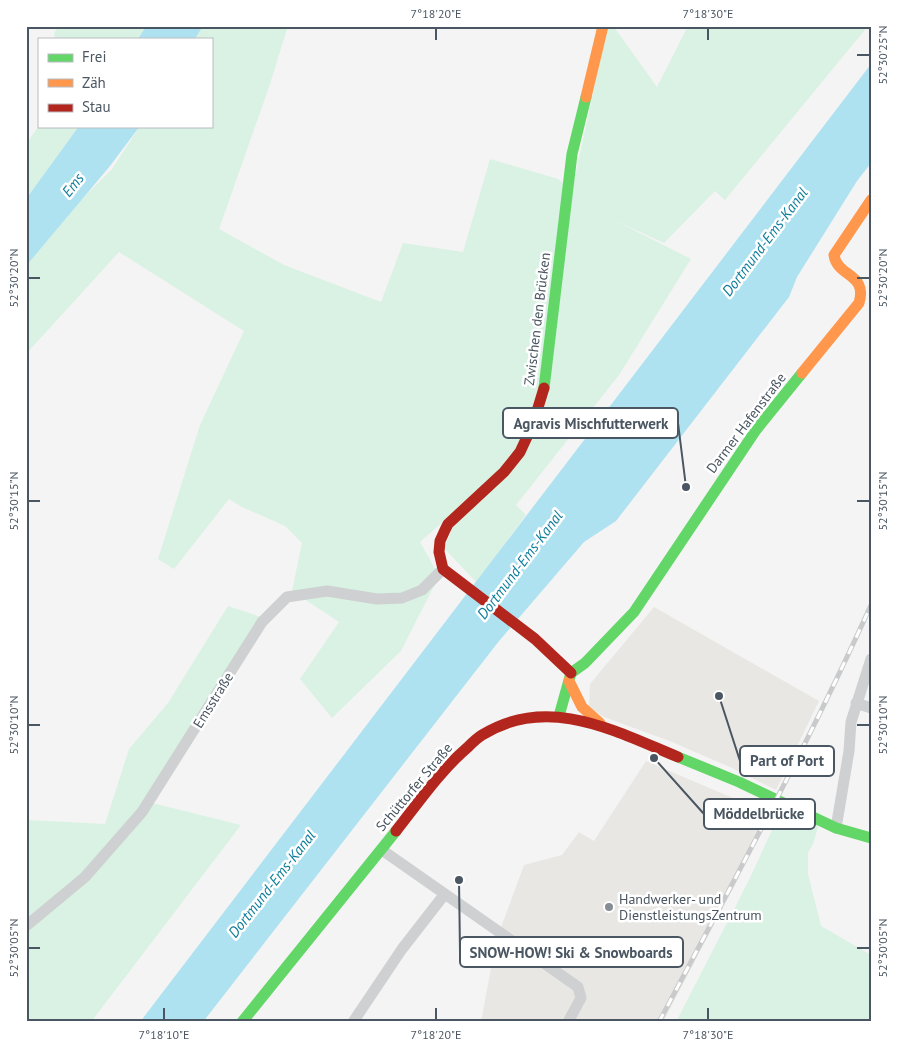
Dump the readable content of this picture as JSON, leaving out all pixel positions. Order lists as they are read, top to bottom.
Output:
{
  "streets": {
    "street": [
      "Zwischen den Brücken",
      "Darmer Hafenstraße",
      "Emsstraße",
      "Schüttorfer Straße"
    ]
  },
  "crossings": [
    ["Zwischen den Brücken", "Emsstraße"]
  ],
  "water": ["Ems", "Dortmund-Ems-Kanal"],
  "places": [
    "Agravis Mischfutterwerk",
    "Part of Port",
    "Möddelbrücke",
    "SNOW-HOW! Ski & Snowboards",
    "Handwerker- und DienstleistungsZentrum"
  ],
  "legend": ["Frei", "Zäh", "Stau"],
  "coordinates": [
    "7°18'20\"E",
    "7°18'30\"E",
    "52°30'25\"N",
    "52°30'20\"N",
    "52°30'15\"N",
    "52°30'10\"N",
    "52°30'05\"N",
    "7°18'10\"E"
  ]
}
